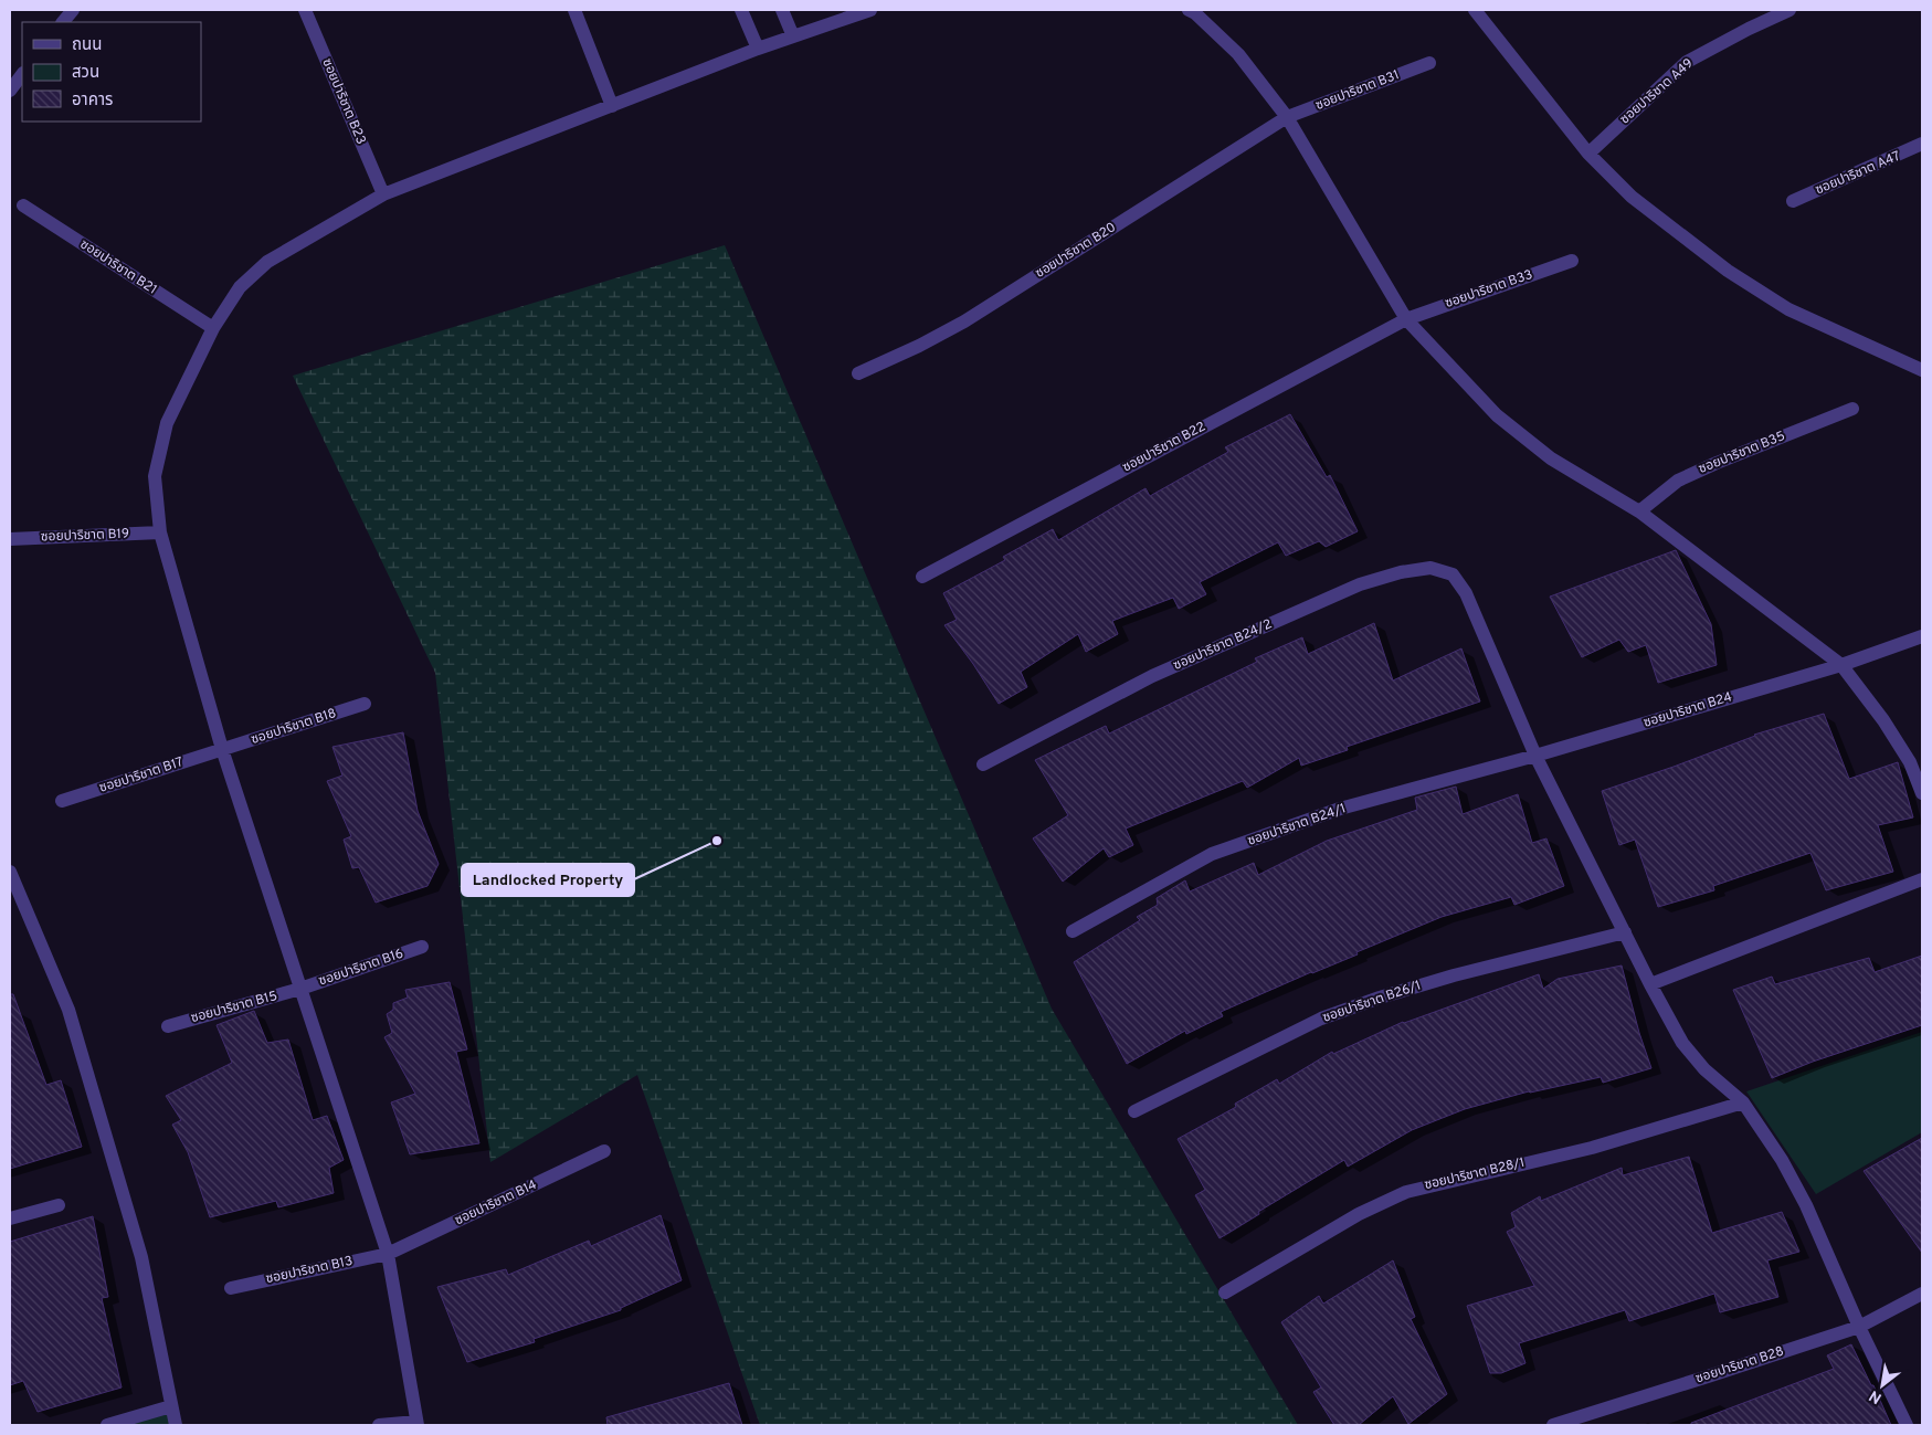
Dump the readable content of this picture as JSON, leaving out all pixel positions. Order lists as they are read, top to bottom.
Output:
{
  "streets": {
    "street": [
      "ซอยปาริชาต B31",
      "ซอยปาริชาต A49",
      "ซอยปาริชาต B23",
      "ซอยปาริชาต A47",
      "ซอยปาริชาต B20",
      "ซอยปาริชาต B21",
      "ซอยปาริชาต B33",
      "ซอยปาริชาต B22",
      "ซอยปาริชาต B35",
      "ซอยปาริชาต B19",
      "ซอยปาริชาต B24/2",
      "ซอยปาริชาต B24",
      "ซอยปาริชาต B18",
      "ซอยปาริชาต B17",
      "ซอยปาริชาต B24/1",
      "ซอยปาริชาต B16",
      "ซอยปาริชาต B26/1",
      "ซอยปาริชาต B15",
      "ซอยปาริชาต B28/1",
      "ซอยปาริชาต B14",
      "ซอยปาริชาต B13",
      "ซอยปาริชาต B28"
    ]
  },
  "crossings": [
    ["ซอยปาริชาต B31", "ซอยปาริชาต B20"],
    ["ซอยปาริชาต B33", "ซอยปาริชาต B22"],
    ["ซอยปาริชาต B24/2", "ซอยปาริชาต B24"],
    ["ซอยปาริชาต B24/2", "ซอยปาริชาต B24/1"],
    ["ซอยปาริชาต B24/2", "ซอยปาริชาต B26/1"],
    ["ซอยปาริชาต B24/2", "ซอยปาริชาต B28/1"],
    ["ซอยปาริชาต B24/2", "ซอยปาริชาต B28"],
    ["ซอยปาริชาต B24", "ซอยปาริชาต B24/1"],
    ["ซอยปาริชาต B18", "ซอยปาริชาต B17"],
    ["ซอยปาริชาต B16", "ซอยปาริชาต B15"],
    ["ซอยปาริชาต B14", "ซอยปาริชาต B13"]
  ],
  "places": ["Landlocked Property"],
  "legend": ["ถนน", "สวน", "อาคาร"],
  "north": "bottom left"
}
